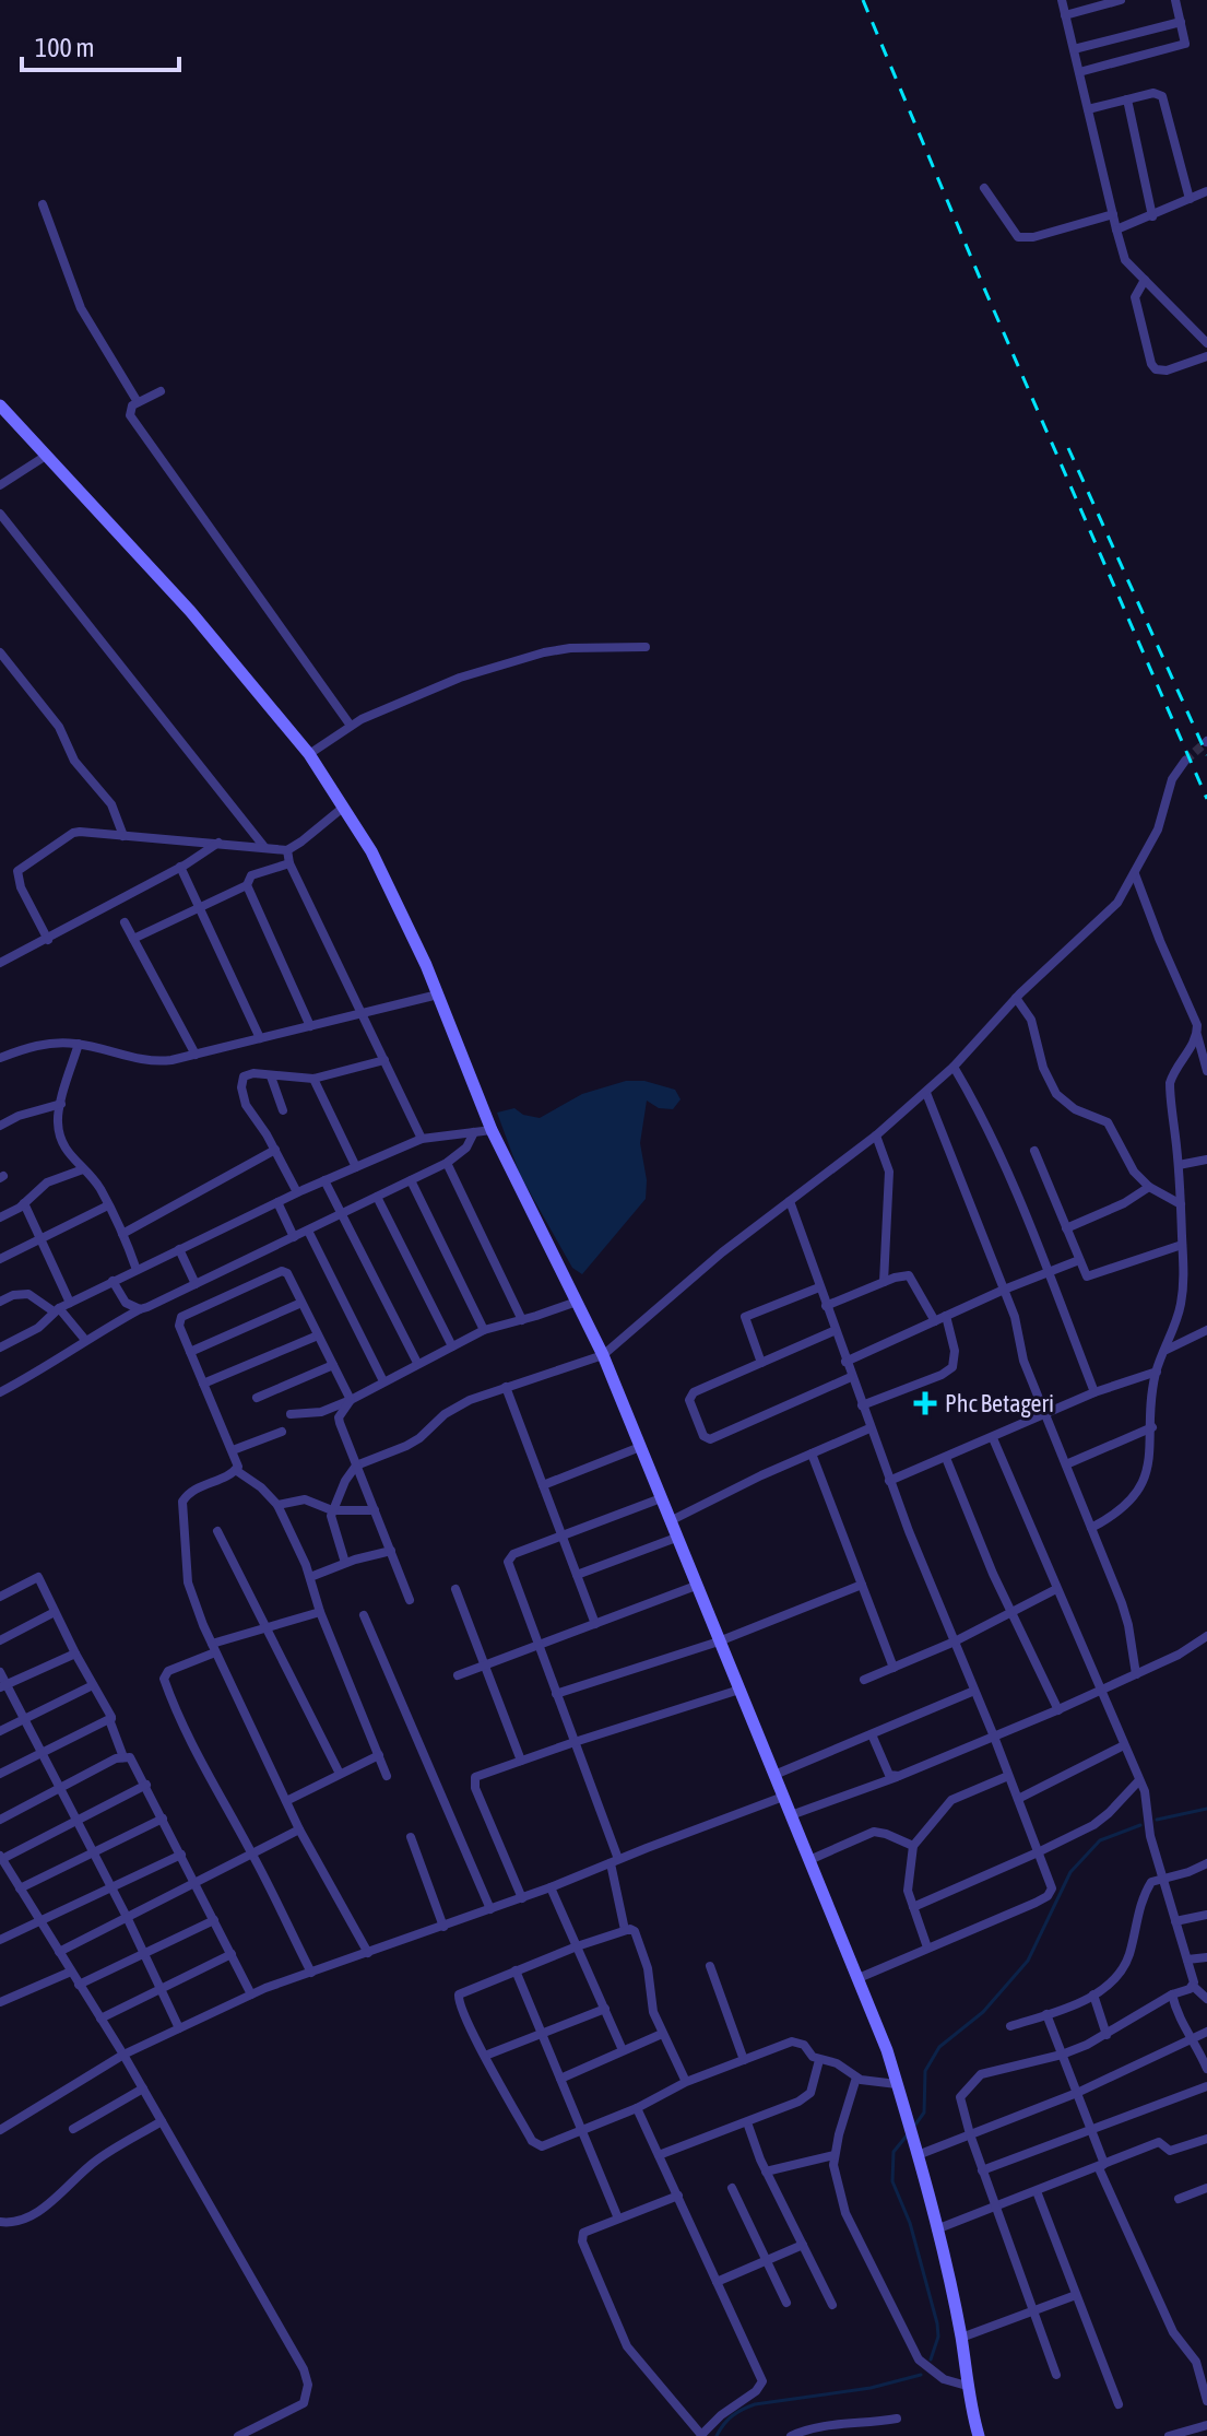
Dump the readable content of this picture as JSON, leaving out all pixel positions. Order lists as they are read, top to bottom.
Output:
{
  "places": {
    "health": ["Phc Betageri"]
  },
  "scale_bar": "100 m"
}
